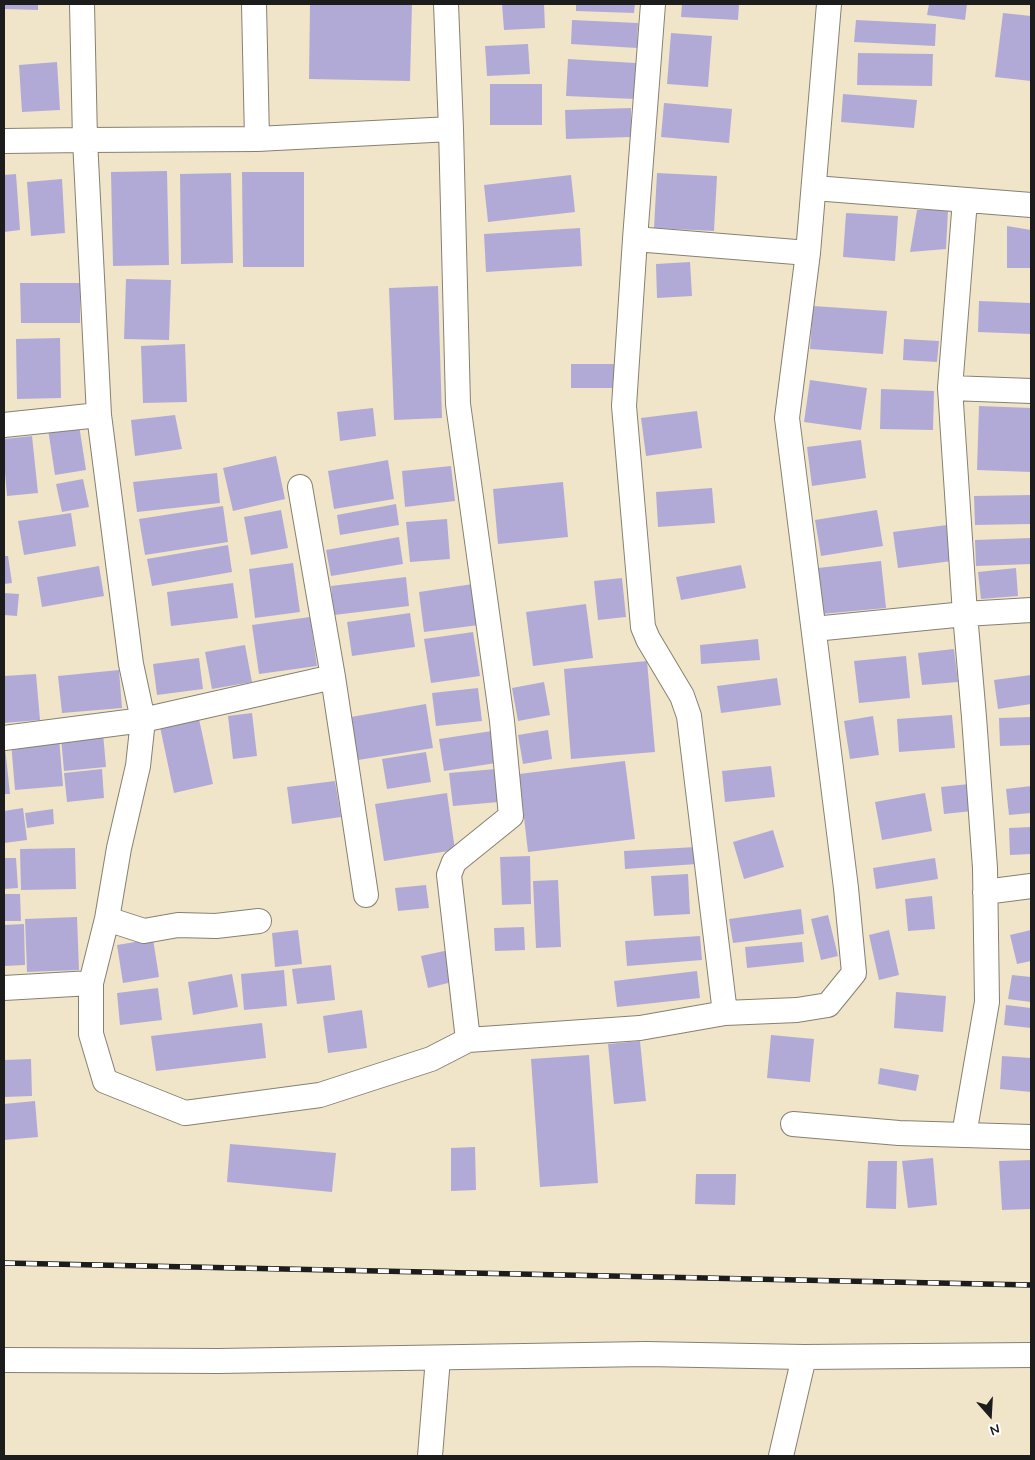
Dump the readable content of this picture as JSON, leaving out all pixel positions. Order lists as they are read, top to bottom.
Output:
{
  "north": "bottom"
}
